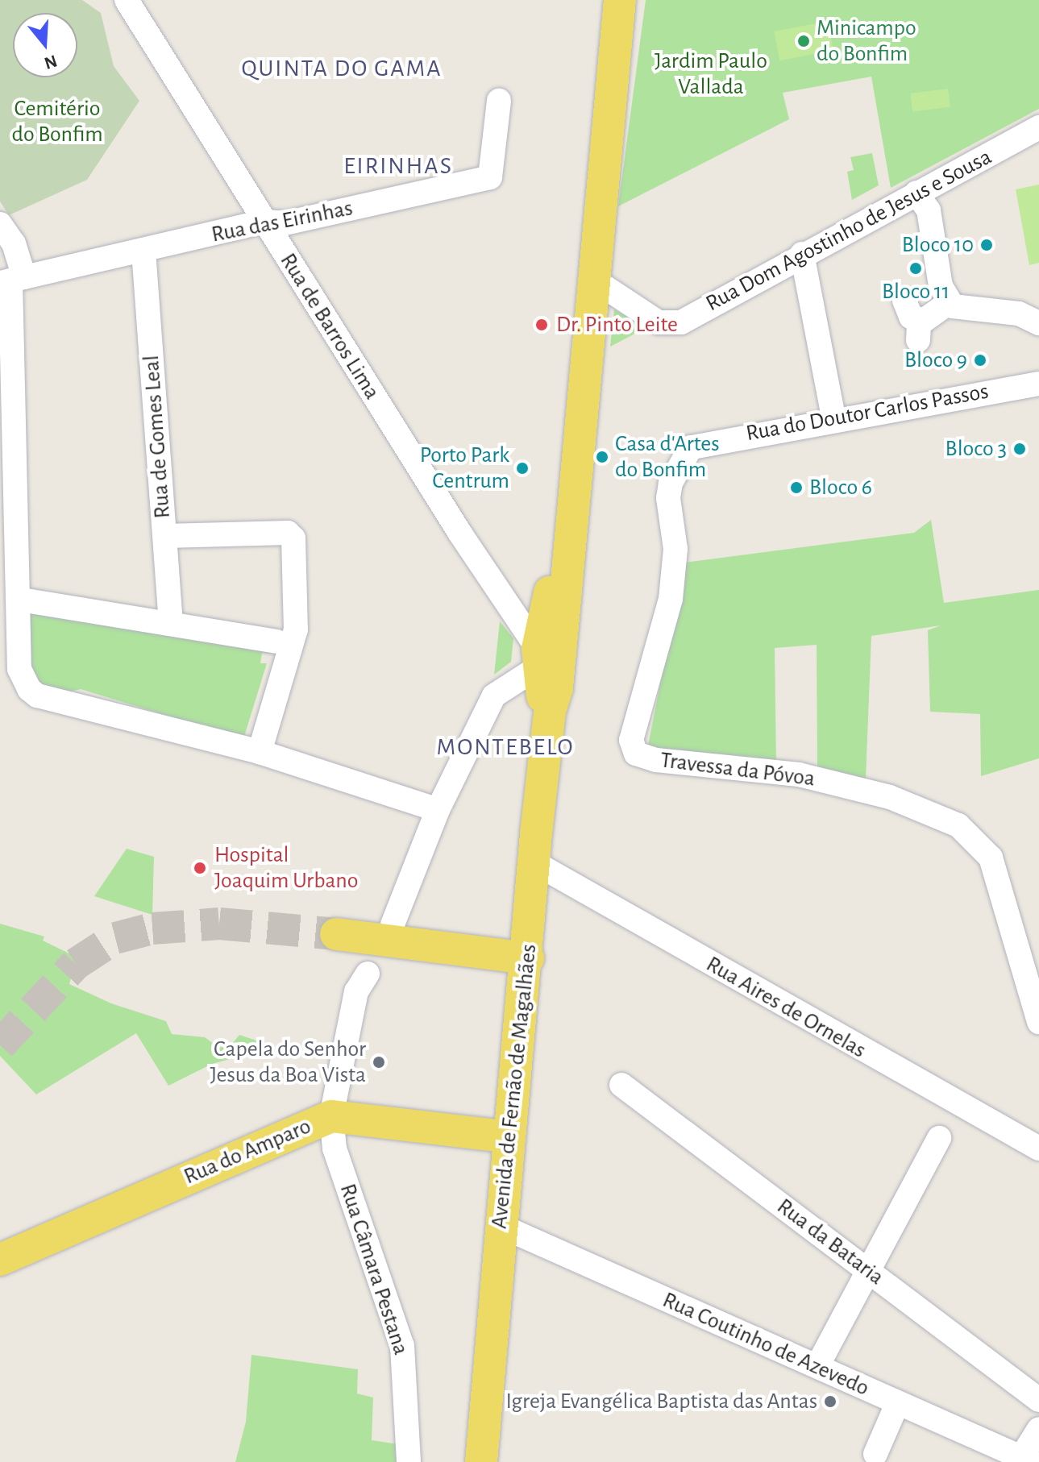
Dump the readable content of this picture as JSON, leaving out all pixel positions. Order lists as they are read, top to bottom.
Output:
{
  "streets": {
    "main road": ["Avenida de Fernão de Magalhães", "Rua do Amparo"],
    "street": [
      "Rua das Eirinhas",
      "Rua Dom Agostinho de Jesus e Sousa",
      "Rua de Barros Lima",
      "Rua do Doutor Carlos Passos",
      "Rua de Gomes Leal",
      "Travessa da Póvoa",
      "Rua Aires de Ornelas",
      "Rua da Bataria",
      "Rua Câmara Pestana",
      "Rua Coutinho de Azevedo"
    ]
  },
  "crossings": [
    ["Rua das Eirinhas", "Rua de Barros Lima"],
    ["Rua das Eirinhas", "Rua de Gomes Leal"],
    ["Rua Dom Agostinho de Jesus e Sousa", "Avenida de Fernão de Magalhães"],
    ["Rua de Barros Lima", "Avenida de Fernão de Magalhães"],
    ["Rua do Doutor Carlos Passos", "Travessa da Póvoa"],
    ["Rua Aires de Ornelas", "Avenida de Fernão de Magalhães"],
    ["Avenida de Fernão de Magalhães", "Rua do Amparo"],
    ["Avenida de Fernão de Magalhães", "Rua Coutinho de Azevedo"],
    ["Rua do Amparo", "Rua Câmara Pestana"]
  ],
  "districts": ["QUINTA DO GAMA", "EIRINHAS", "MONTEBELO"],
  "parks": ["Jardim Paulo Vallada", "Cemitério do Bonfim"],
  "places": [
    "Minicampo do Bonfim",
    "Bloco 10",
    "Bloco 11",
    "Dr. Pinto Leite",
    "Bloco 9",
    "Bloco 3",
    "Casa d'Artes do Bonfim",
    "Porto Park Centrum",
    "Bloco 6",
    "Hospital Joaquim Urbano",
    "Capela do Senhor Jesus da Boa Vista",
    "Igreja Evangélica Baptista das Antas"
  ],
  "north": "bottom"
}
